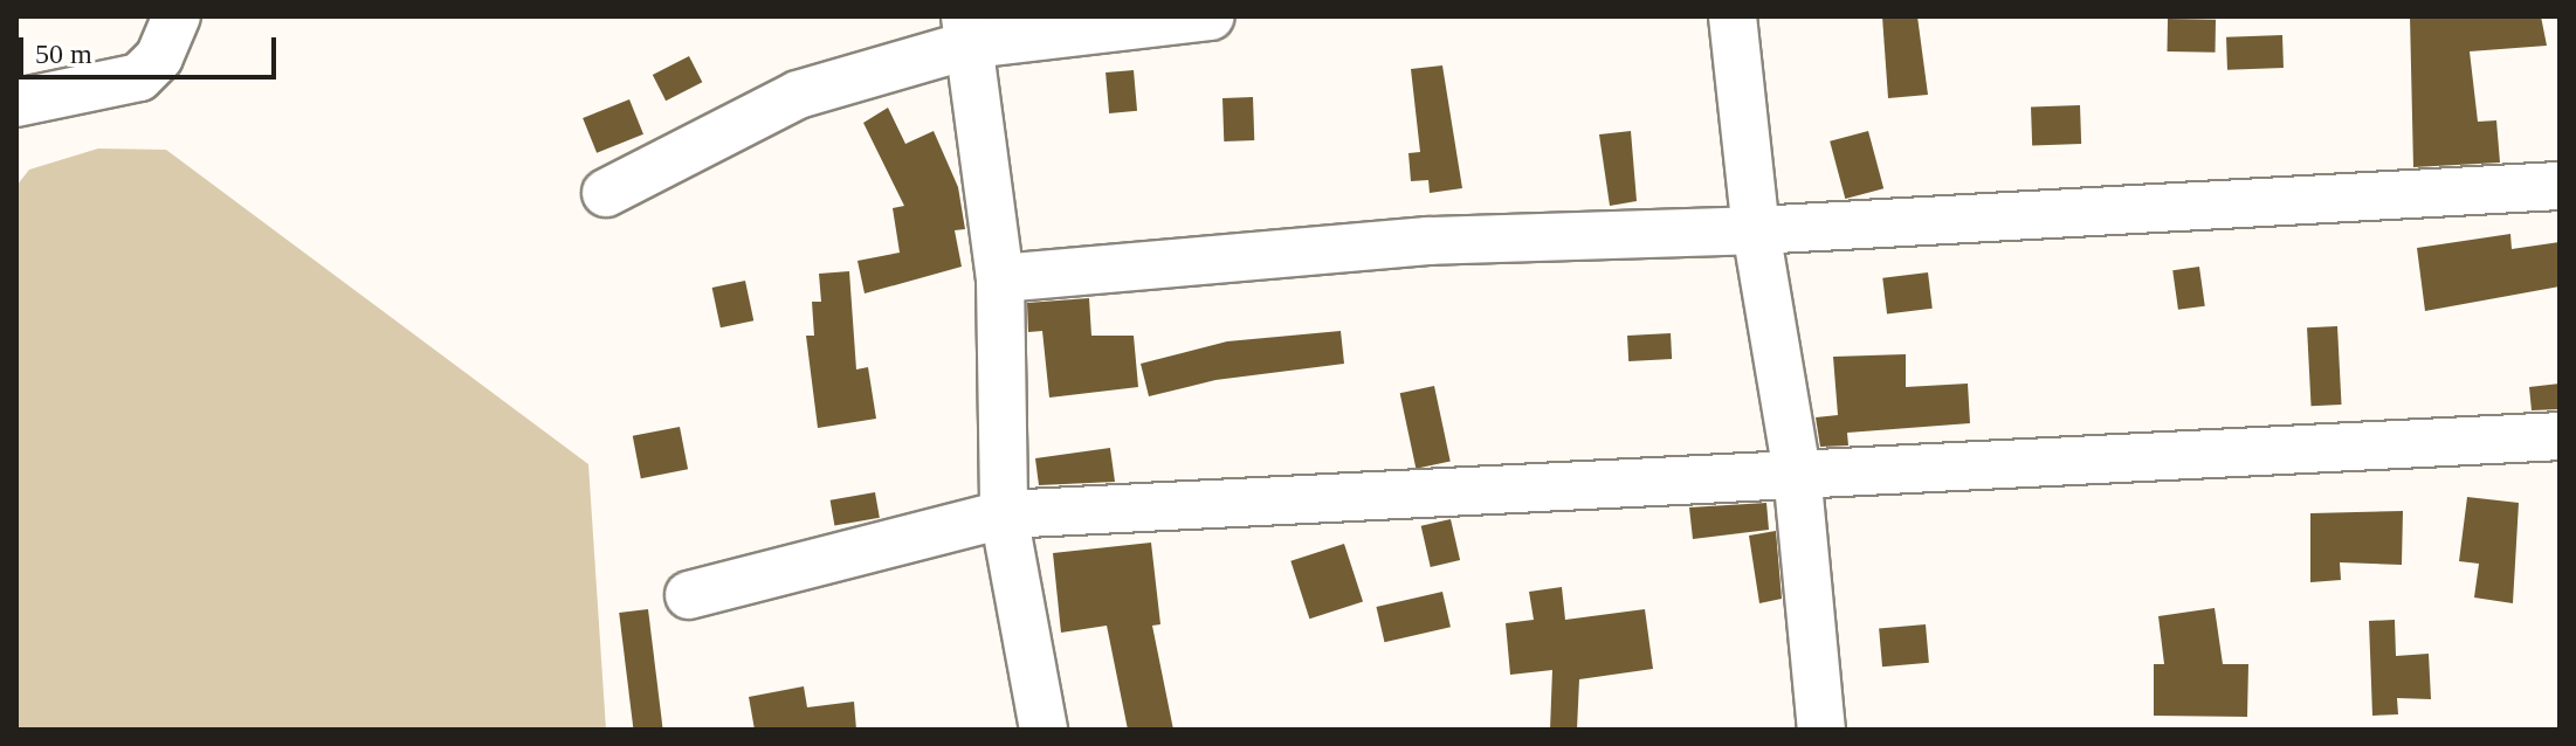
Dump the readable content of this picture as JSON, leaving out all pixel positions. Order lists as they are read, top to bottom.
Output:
{
  "scale_bar": "50 m"
}
